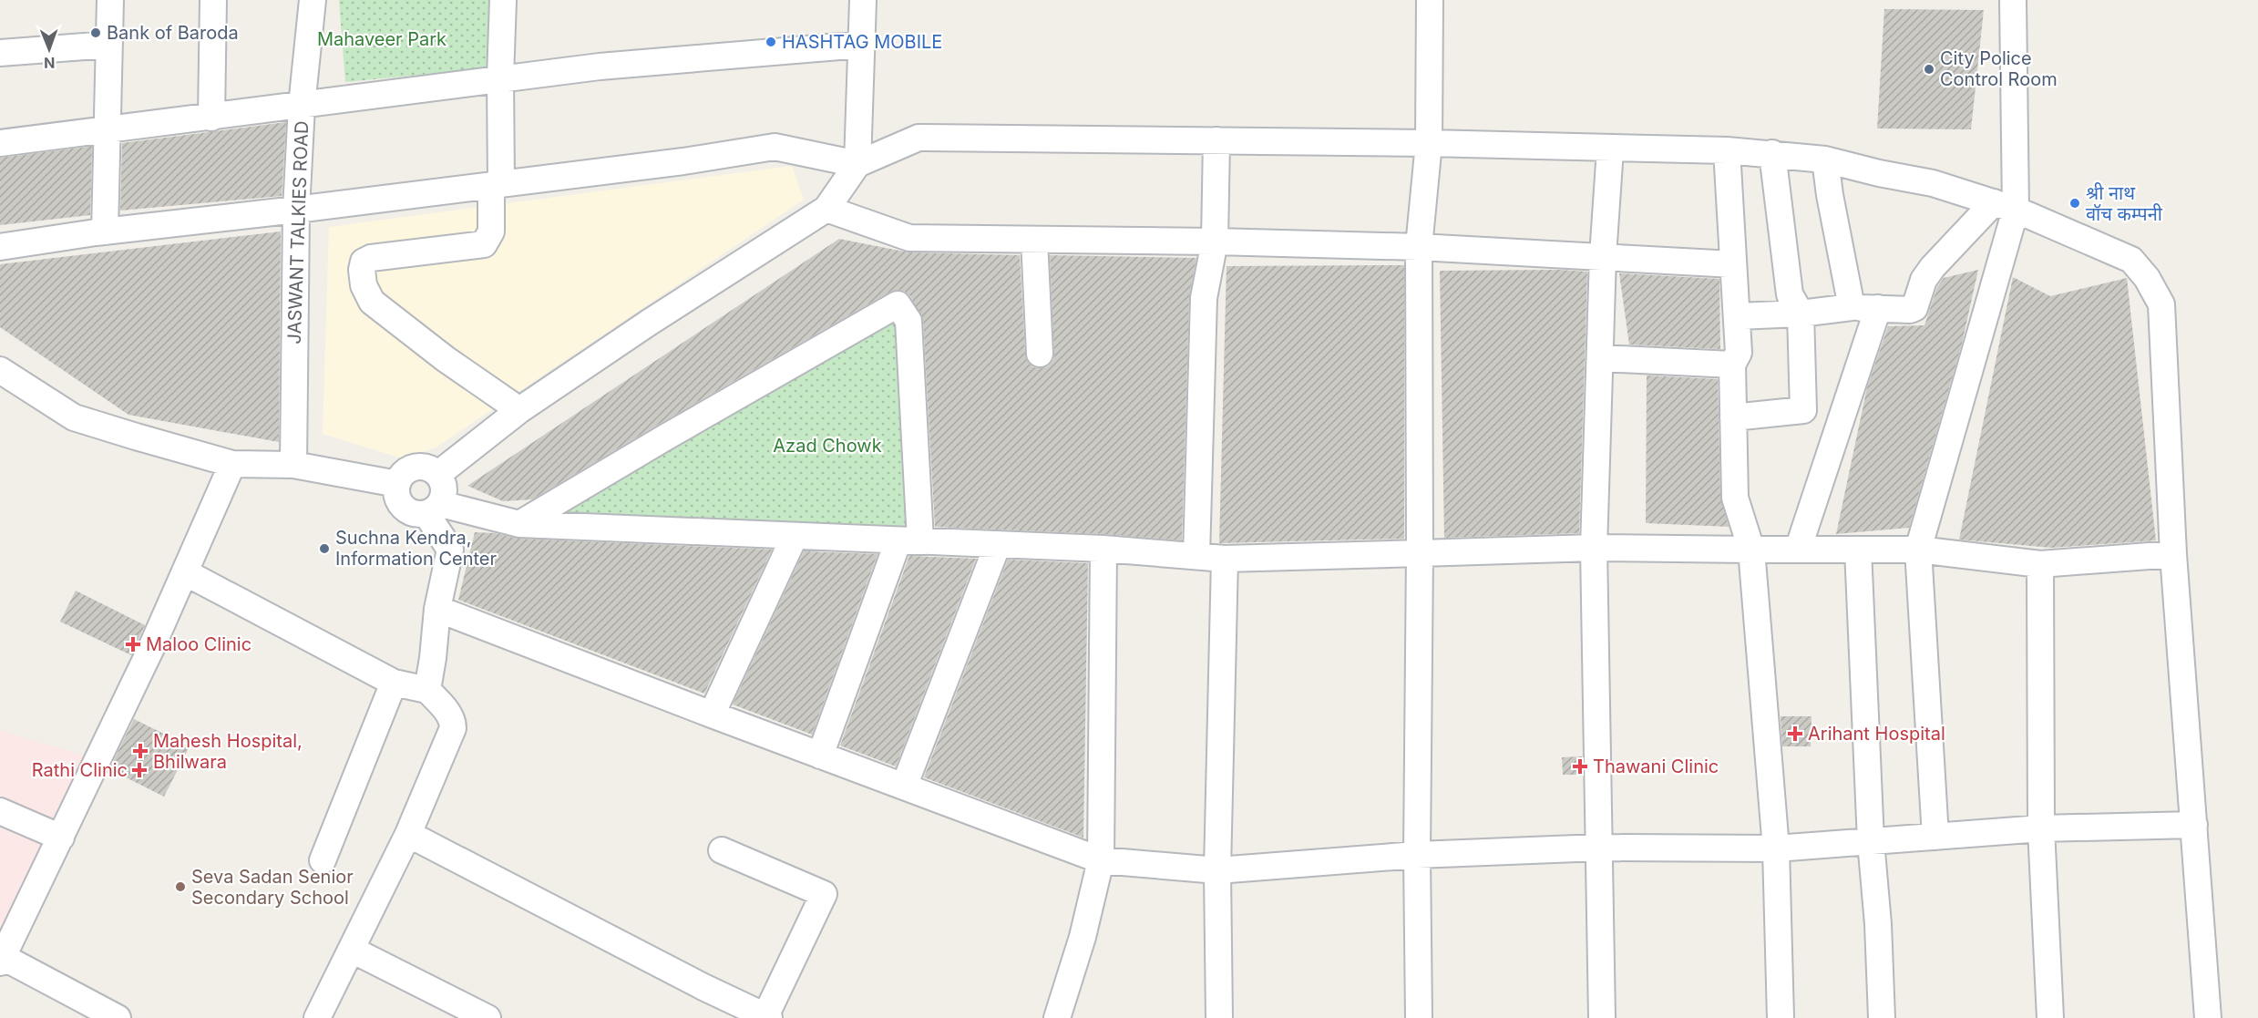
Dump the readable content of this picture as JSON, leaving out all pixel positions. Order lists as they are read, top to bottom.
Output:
{
  "streets": {
    "street": ["JASWANT TALKIES ROAD"]
  },
  "parks": ["Mahaveer Park", "Azad Chowk"],
  "places": {
    "other": [
      "Bank of Baroda",
      "HASHTAG MOBILE",
      "City Police Control Room",
      "श्री नाथ वॉच कम्पनी",
      "Suchna Kendra, Information Center",
      "Seva Sadan Senior Secondary School"
    ],
    "health": [
      "Maloo Clinic",
      "Arihant Hospital",
      "Mahesh Hospital, Bhilwara",
      "Thawani Clinic",
      "Rathi Clinic"
    ]
  },
  "north": "bottom"
}
